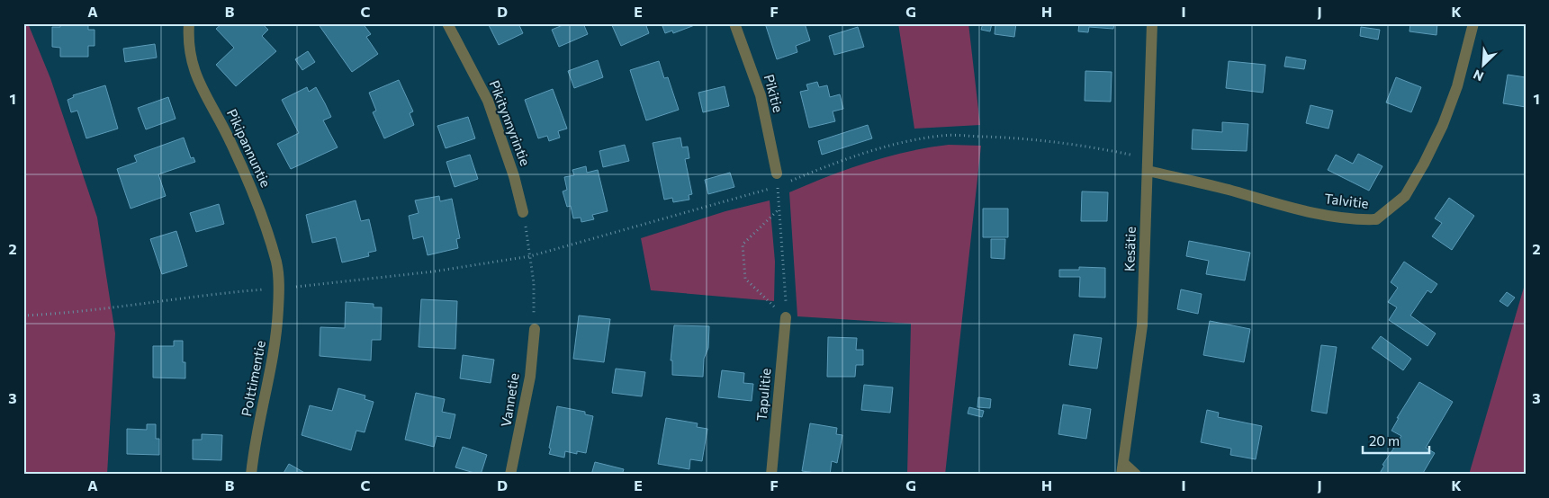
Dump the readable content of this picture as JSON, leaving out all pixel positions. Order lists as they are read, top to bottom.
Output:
{
  "streets": {
    "street": [
      "Pikitie",
      "Pikitynnyrintie",
      "Pikipannuntie",
      "Talvitie",
      "Kesätie",
      "Polttimentie",
      "Tapulitie",
      "Vannetie"
    ]
  },
  "crossings": [
    ["Pikipannuntie", "Polttimentie"],
    ["Talvitie", "Kesätie"]
  ],
  "scale_bar": "20 m",
  "north": "bottom left",
  "grid": {
    "columns": [
      "A",
      "B",
      "C",
      "D",
      "E",
      "F",
      "G",
      "H",
      "I",
      "J",
      "K"
    ],
    "rows": ["1", "2", "3"]
  }
}
